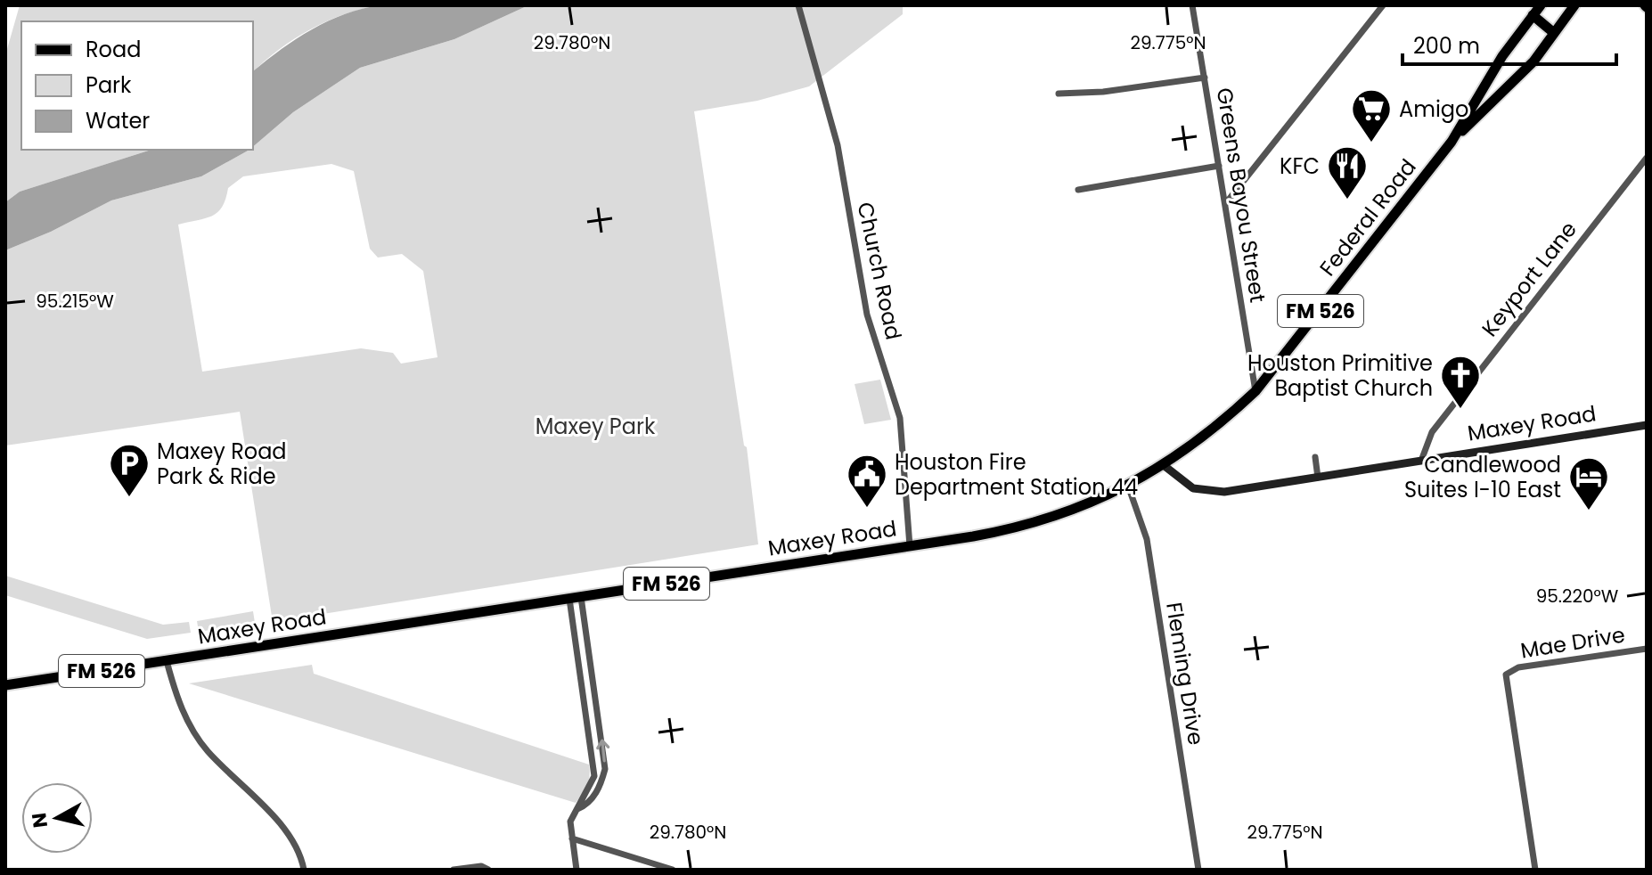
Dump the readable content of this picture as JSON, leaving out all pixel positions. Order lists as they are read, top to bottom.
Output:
{
  "streets": {
    "main road": ["Federal Road", "FM 526", "Maxey Road"],
    "street": [
      "Greens Bayou Street",
      "Church Road",
      "Keyport Lane",
      "Mae Drive",
      "Fleming Drive"
    ]
  },
  "crossings": [
    ["Greens Bayou Street", "Federal Road"],
    ["Federal Road", "Maxey Road"],
    ["Church Road", "Maxey Road"],
    ["Keyport Lane", "Maxey Road"],
    ["Maxey Road", "Fleming Drive"]
  ],
  "parks": ["Maxey Park"],
  "places": {
    "supermarket": ["Amigo"],
    "restaurant": ["KFC"],
    "church": ["Houston Primitive Baptist Church"],
    "parking": ["Maxey Road Park & Ride"],
    "public building": ["Houston Fire Department Station 44"],
    "hotel": ["Candlewood Suites I-10 East"]
  },
  "legend": ["Road", "Park", "Water"],
  "scale_bar": "200 m",
  "north": "left",
  "coordinates": [
    "29.780°N",
    "29.775°N",
    "95.215°W",
    "95.220°W"
  ]
}
